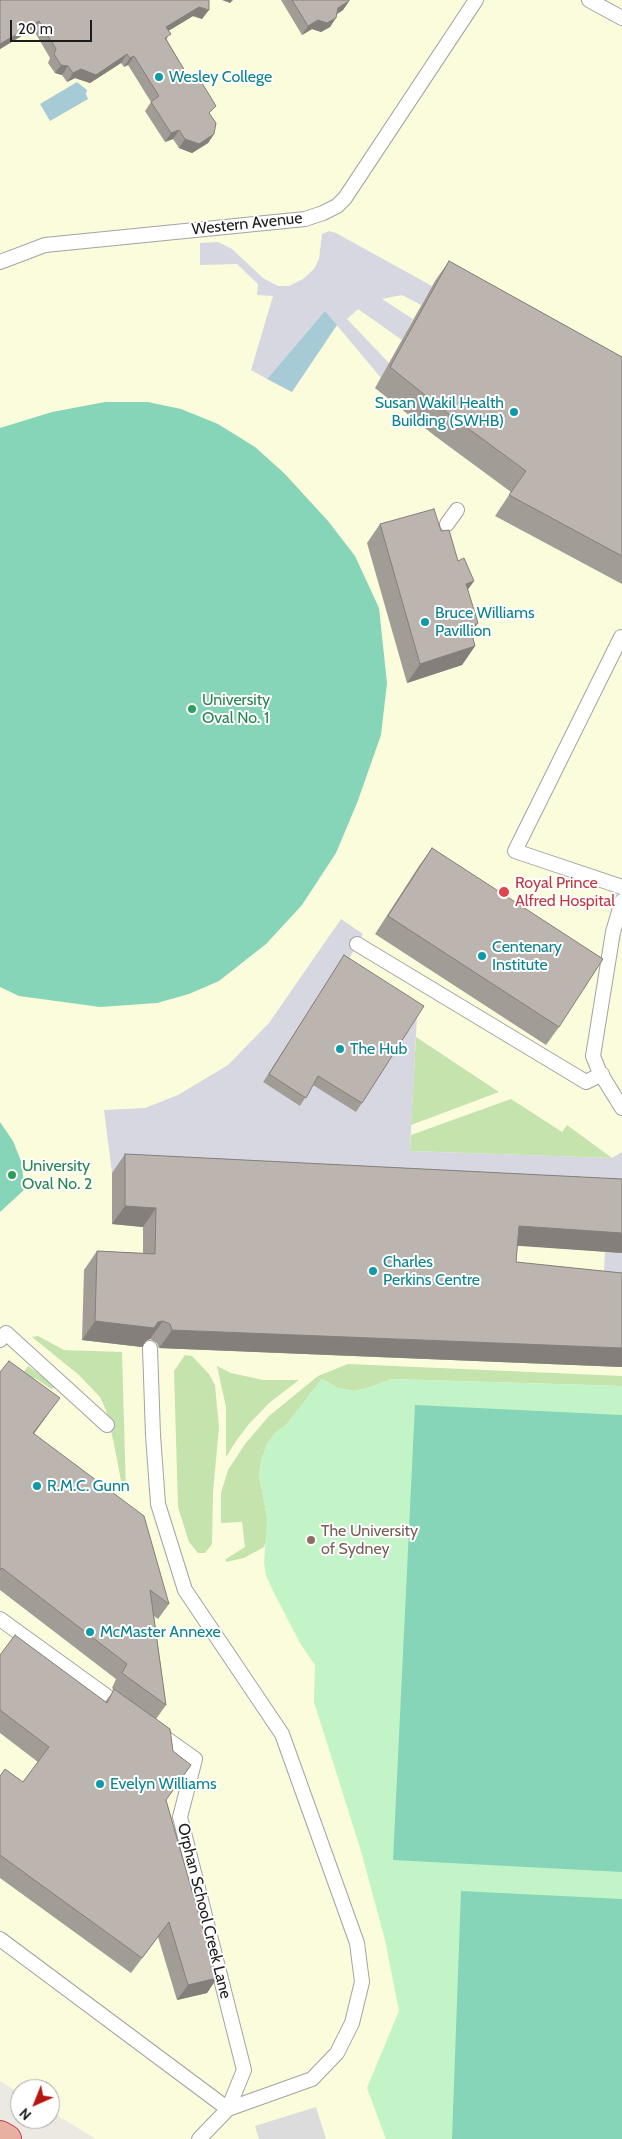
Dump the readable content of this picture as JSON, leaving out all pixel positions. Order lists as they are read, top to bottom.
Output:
{
  "streets": {
    "lane": ["Western Avenue", "Orphan School Creek Lane"]
  },
  "places": [
    "Wesley College",
    "Susan Wakil Health Building (SWHB)",
    "Bruce Williams Pavillion",
    "University Oval No. 1",
    "Royal Prince Alfred Hospital",
    "Centenary Institute",
    "The Hub",
    "University Oval No. 2",
    "Charles Perkins Centre",
    "R.M.C. Gunn",
    "The University of Sydney",
    "McMaster Annexe",
    "Evelyn Williams"
  ],
  "scale_bar": "20 m",
  "north": "bottom left"
}
